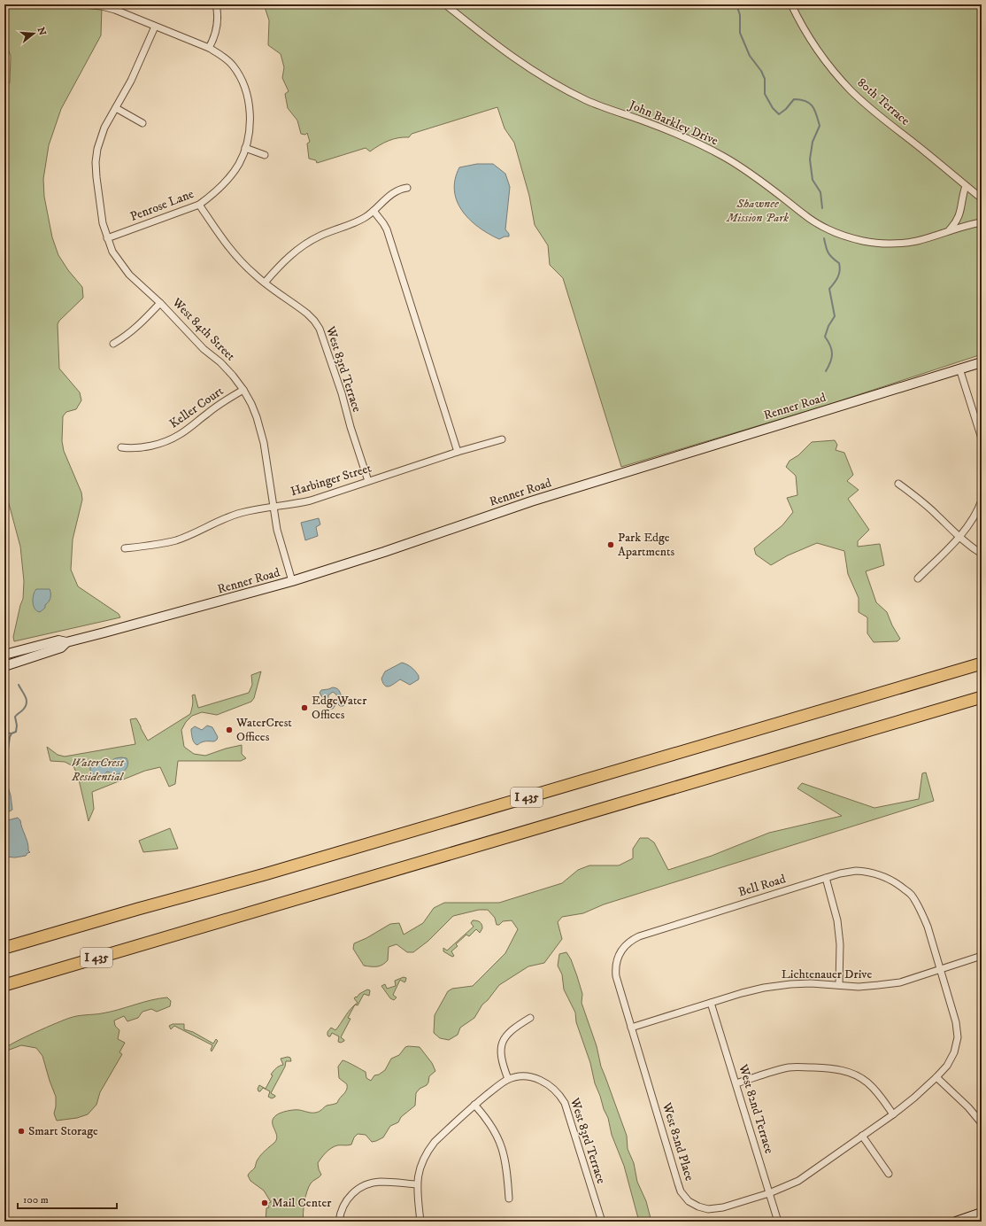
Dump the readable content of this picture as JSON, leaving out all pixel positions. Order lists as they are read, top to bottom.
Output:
{
  "streets": {
    "highway": ["I 435"],
    "main road": ["Renner Road"],
    "street": [
      "80th Terrace",
      "John Barkley Drive",
      "Penrose Lane",
      "West 84th Street",
      "West 83rd Terrace",
      "Keller Court",
      "Harbinger Street",
      "Bell Road",
      "Lichtenauer Drive",
      "West 82nd Terrace",
      "West 82nd Place"
    ]
  },
  "crossings": [
    ["Penrose Lane", "West 84th Street"],
    ["Penrose Lane", "West 83rd Terrace"],
    ["West 84th Street", "Renner Road"],
    ["West 84th Street", "Keller Court"],
    ["West 84th Street", "Harbinger Street"],
    ["West 83rd Terrace", "Harbinger Street"],
    ["Bell Road", "Lichtenauer Drive"],
    ["Bell Road", "West 82nd Place"],
    ["Lichtenauer Drive", "West 82nd Terrace"],
    ["Lichtenauer Drive", "West 82nd Place"],
    ["West 82nd Terrace", "West 82nd Place"]
  ],
  "parks": ["Shawnee Mission Park", "WaterCrest Residential"],
  "places": [
    "Park Edge Apartments",
    "EdgeWater Offices",
    "WaterCrest Offices",
    "Smart Storage",
    "Mail Center"
  ],
  "scale_bar": "100 m",
  "north": "right"
}
